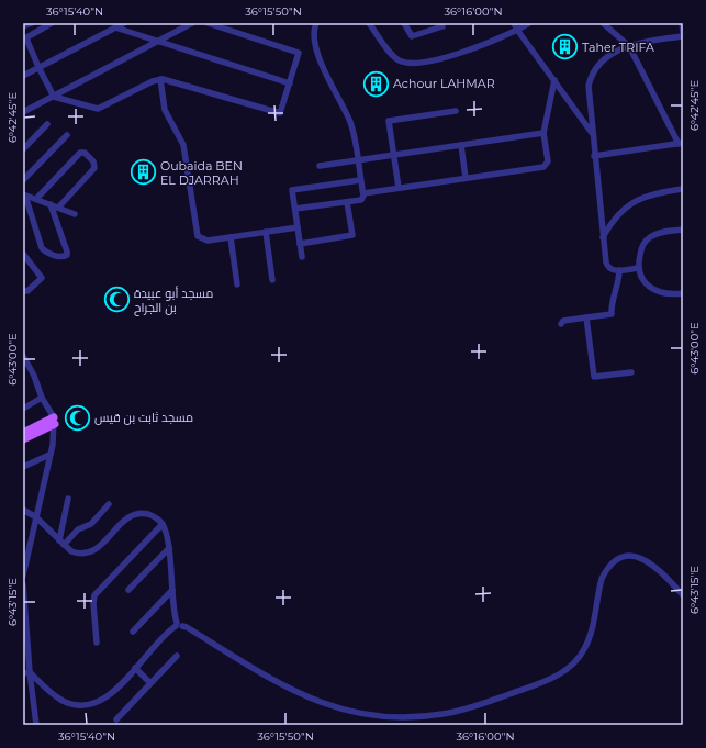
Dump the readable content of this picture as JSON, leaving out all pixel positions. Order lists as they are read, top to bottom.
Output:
{
  "places": {
    "building": ["Taher TRIFA", "Achour LAHMAR", "Oubaida BEN EL DJARRAH"],
    "mosque": ["مسجد أبو عبيدة بن الجراح", "مسجد ثابت بن قيس"]
  },
  "coordinates": [
    "36°15'40\"N",
    "36°15'50\"N",
    "36°16'00\"N",
    "6°42'45\"E",
    "6°43'00\"E",
    "6°43'15\"E"
  ]
}
